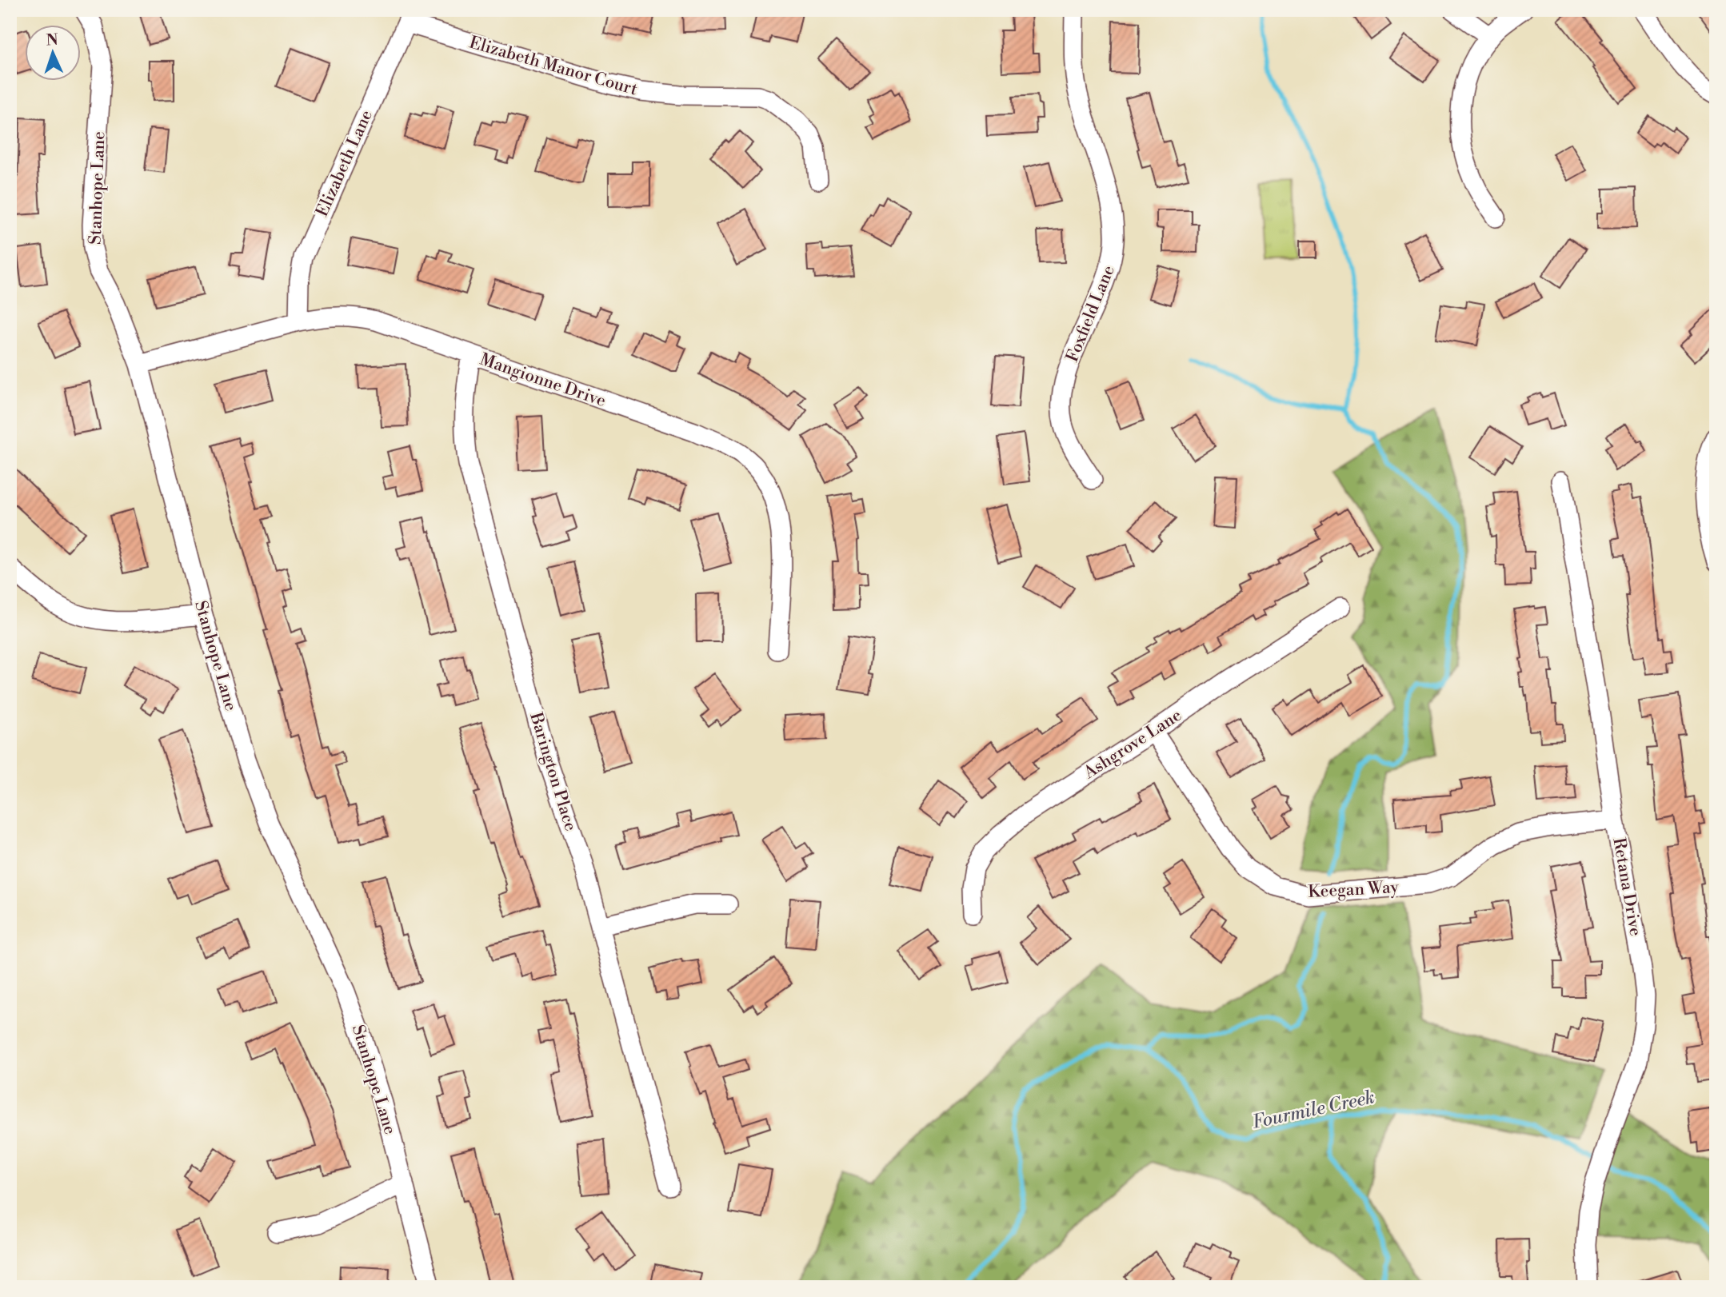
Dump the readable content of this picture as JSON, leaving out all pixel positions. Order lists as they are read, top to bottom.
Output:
{
  "streets": {
    "street": [
      "Elizabeth Manor Court",
      "Elizabeth Lane",
      "Stanhope Lane",
      "Foxfield Lane",
      "Mangionne Drive",
      "Ashgrove Lane",
      "Barington Place",
      "Retana Drive",
      "Keegan Way"
    ]
  },
  "crossings": [
    ["Elizabeth Manor Court", "Elizabeth Lane"],
    ["Elizabeth Lane", "Mangionne Drive"],
    ["Stanhope Lane", "Mangionne Drive"],
    ["Mangionne Drive", "Barington Place"],
    ["Ashgrove Lane", "Keegan Way"],
    ["Retana Drive", "Keegan Way"]
  ],
  "water": ["Fourmile Creek"],
  "north": "top"
}
